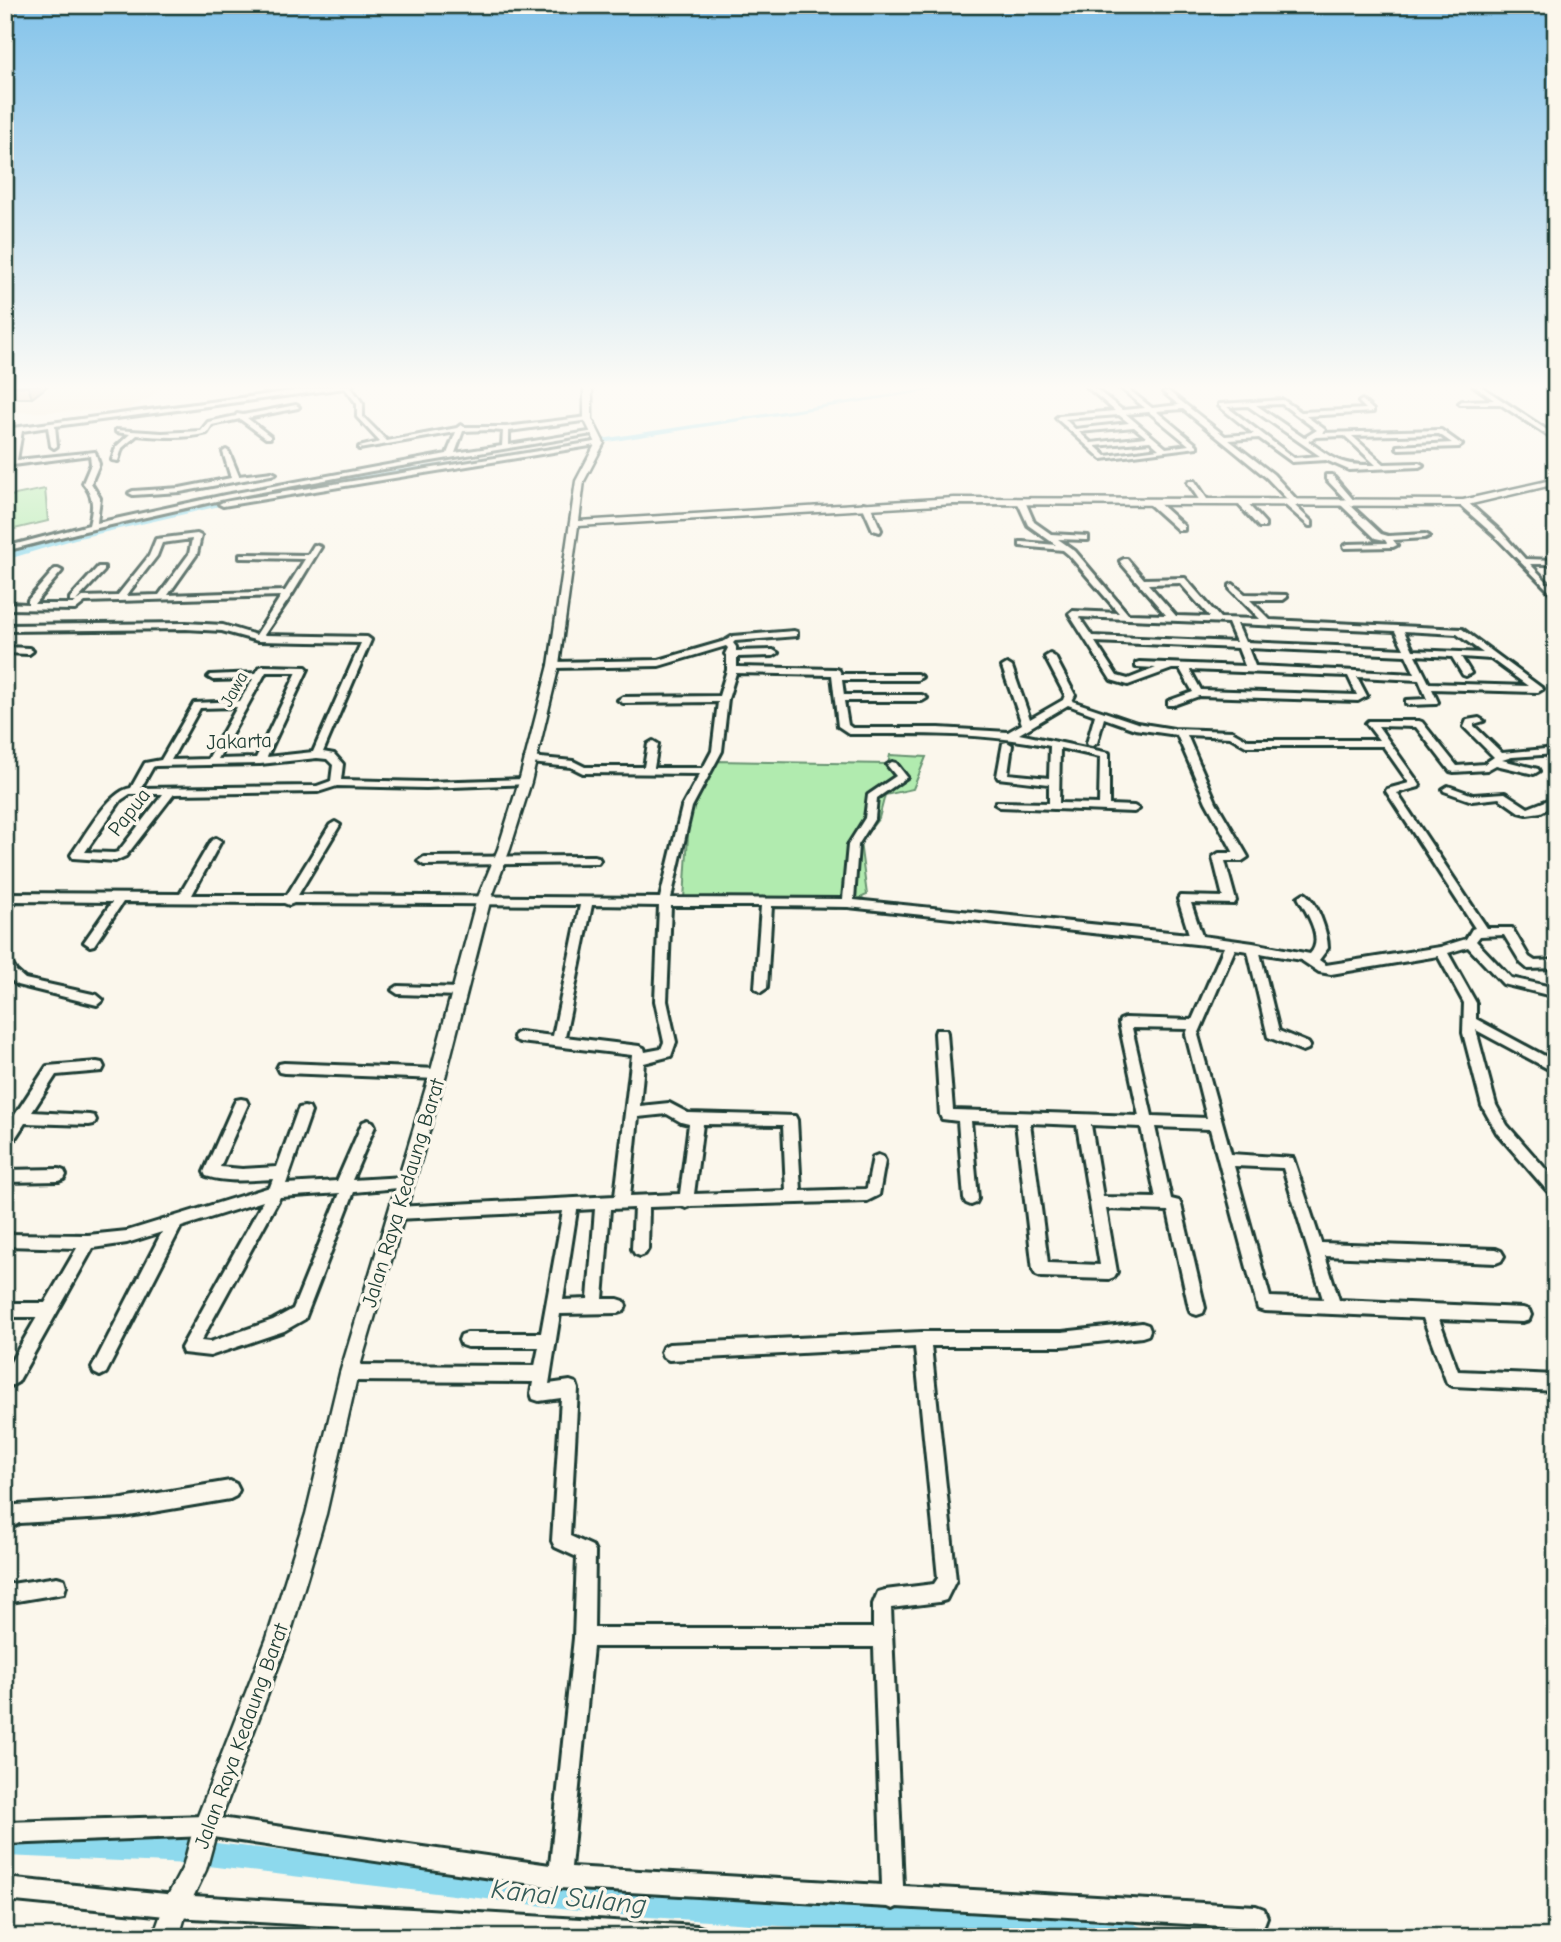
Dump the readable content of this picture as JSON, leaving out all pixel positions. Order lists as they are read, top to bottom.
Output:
{
  "streets": {
    "street": [
      "Jawa",
      "Jakarta",
      "Papua",
      "Jalan Raya Kedaung Barat"
    ]
  },
  "crossings": [
    ["Jawa", "Jakarta"]
  ],
  "water": ["Kanal Sulang"]
}
